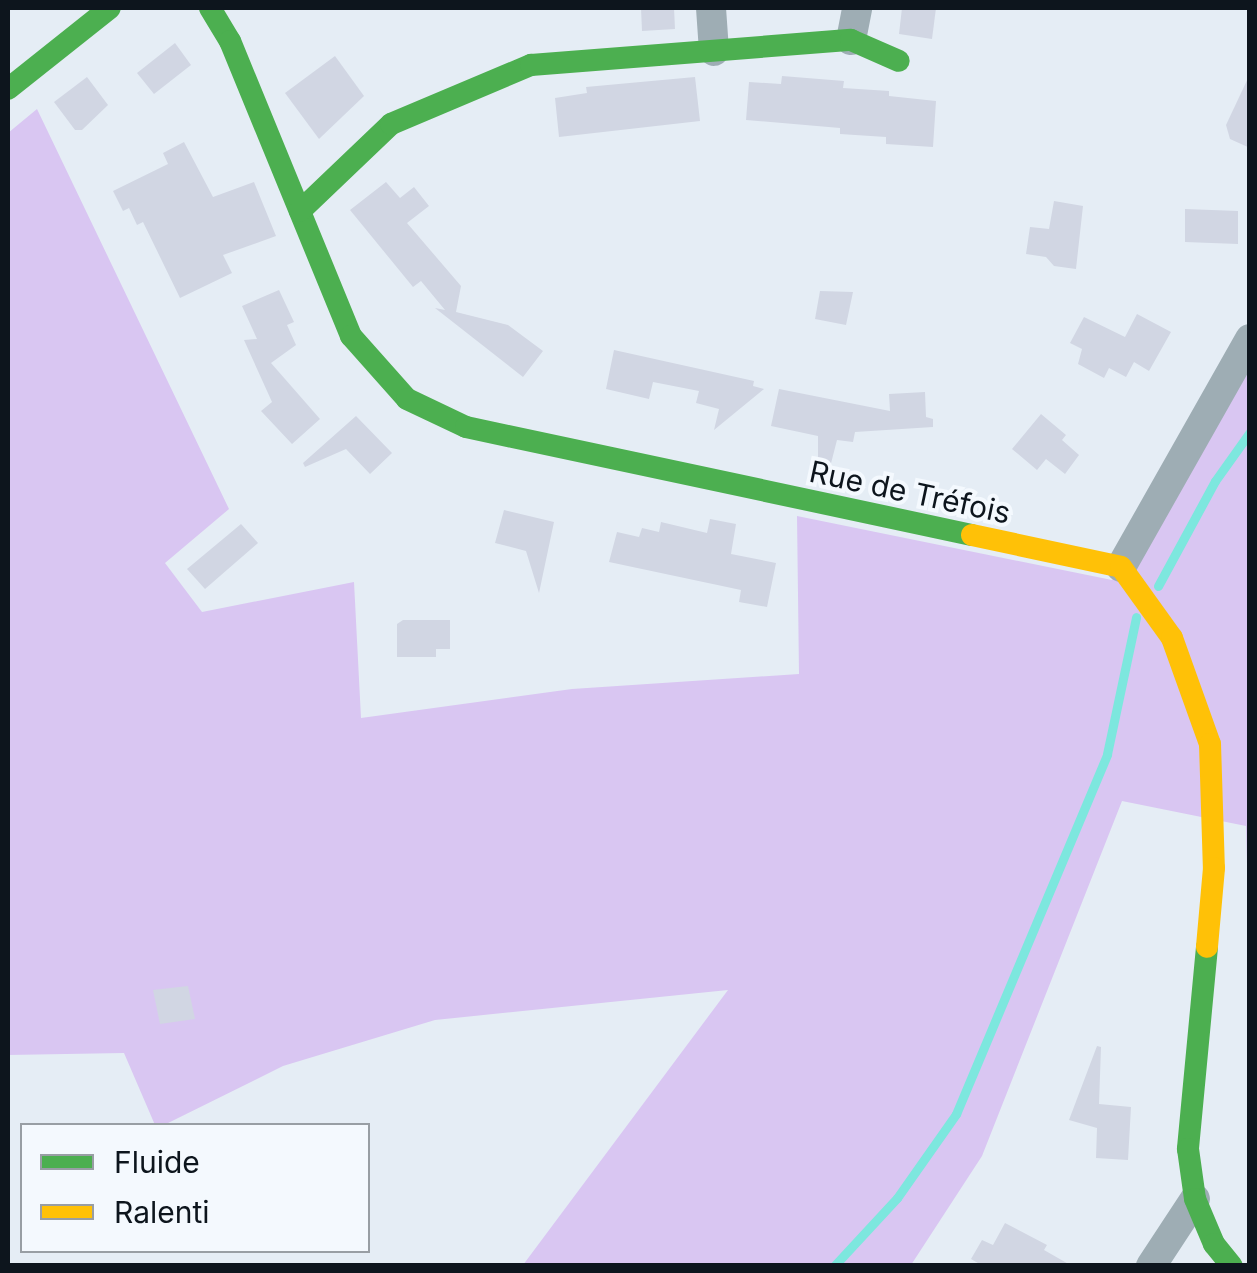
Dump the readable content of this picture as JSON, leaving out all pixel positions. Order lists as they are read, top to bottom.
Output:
{
  "streets": {
    "street": ["Rue de Tréfois"]
  },
  "legend": ["Fluide", "Ralenti"]
}
